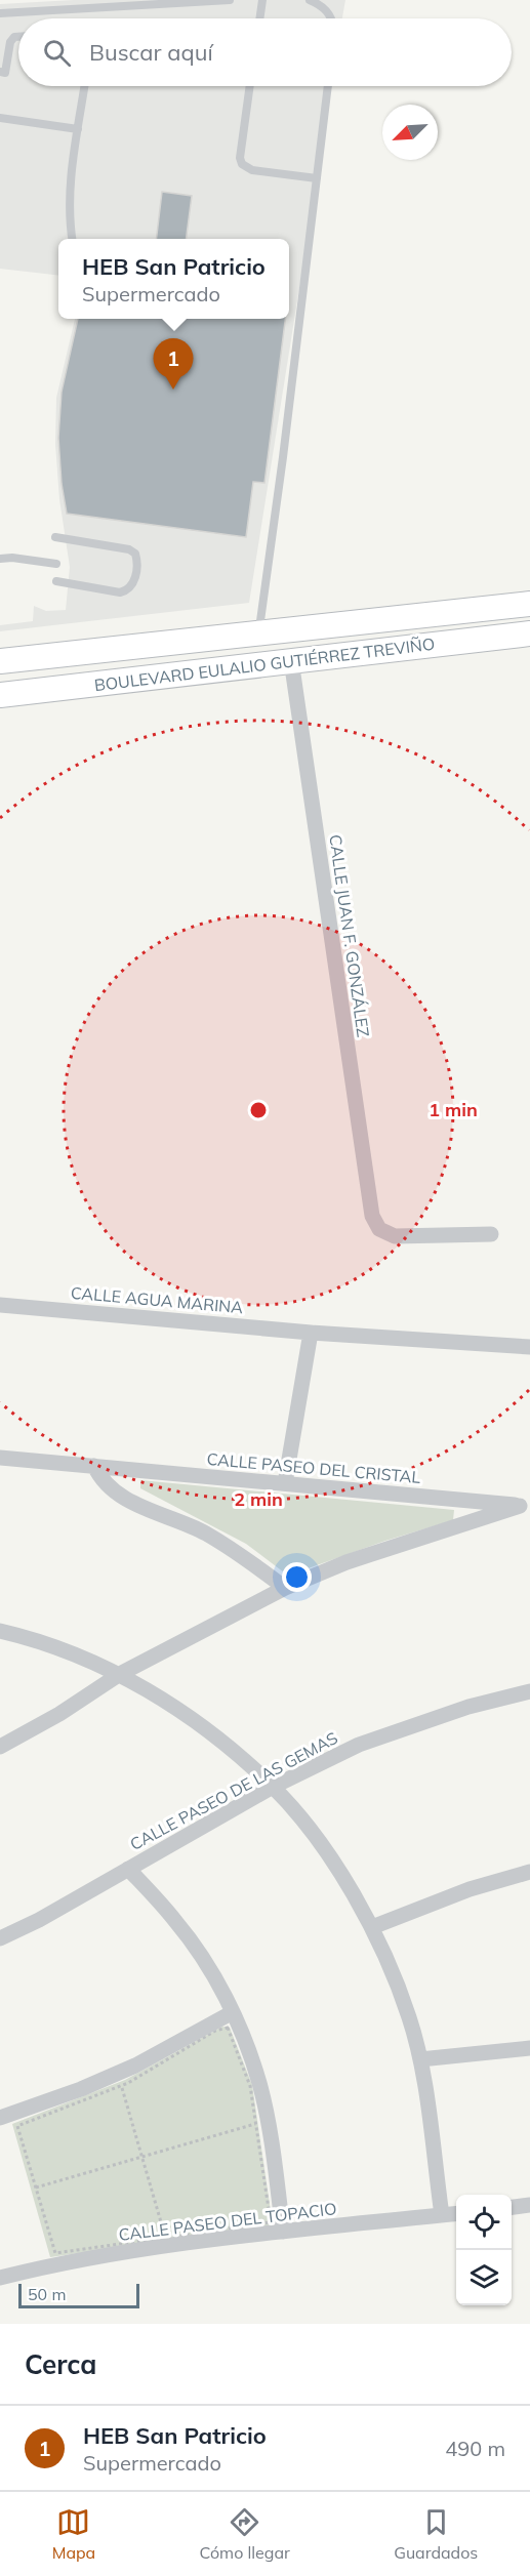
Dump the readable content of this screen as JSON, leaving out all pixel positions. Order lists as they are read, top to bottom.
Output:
{
  "streets": {
    "main road": ["BOULEVARD EULALIO GUTIÉRREZ TREVIÑO"],
    "street": [
      "CALLE JUAN F. GONZÁLEZ",
      "CALLE AGUA MARINA",
      "CALLE PASEO DEL CRISTAL",
      "CALLE PASEO DE LAS GEMAS",
      "CALLE PASEO DEL TOPACIO"
    ]
  },
  "crossings": [
    ["BOULEVARD EULALIO GUTIÉRREZ TREVIÑO", "CALLE JUAN F. GONZÁLEZ"]
  ],
  "scale_bar": "50 m",
  "north": "bottom left",
  "page": {
    "search": "Buscar aquí",
    "popup": ["HEB San Patricio", "Supermercado"],
    "pins": "1",
    "scale": "50 m",
    "heading": "Cerca",
    "list": [
      {
        "mark": "1",
        "name": "HEB San Patricio",
        "note": "Supermercado",
        "value": "490 m"
      }
    ],
    "nav": ["Mapa", "Cómo llegar", "Guardados"]
  },
  "rings": ["1 min", "2 min"]
}
